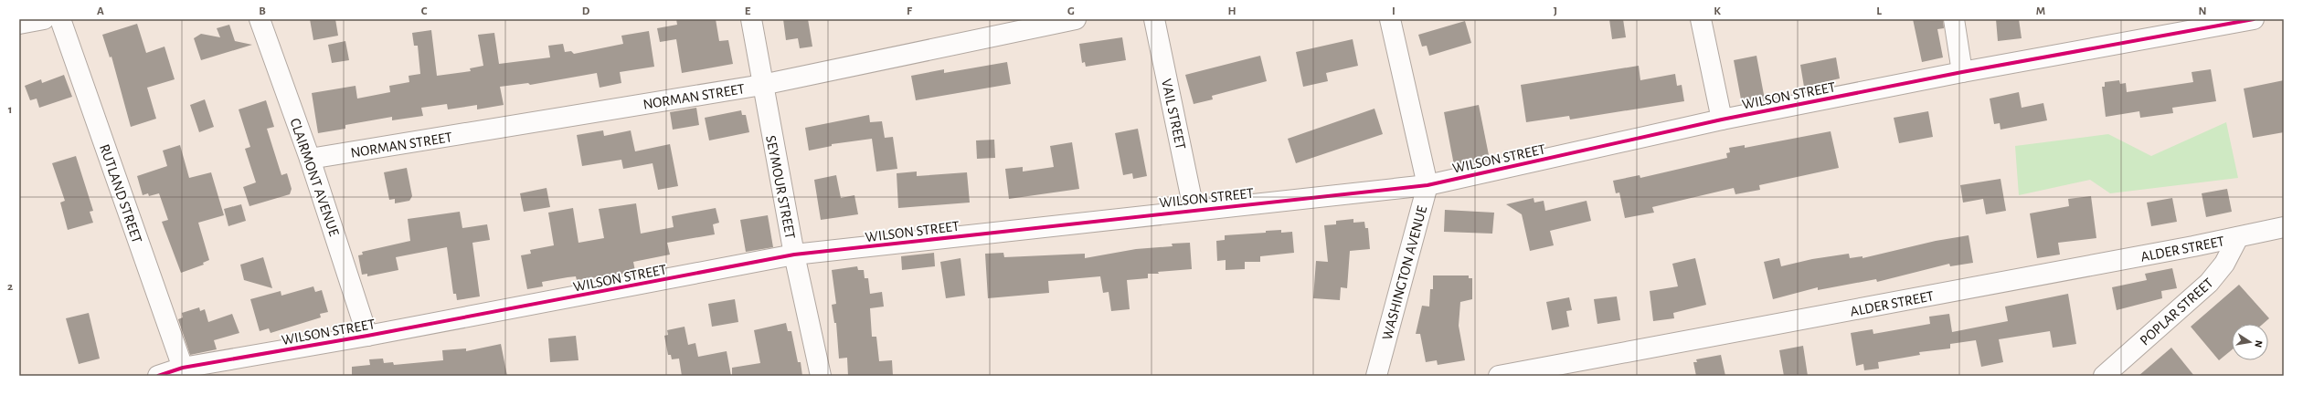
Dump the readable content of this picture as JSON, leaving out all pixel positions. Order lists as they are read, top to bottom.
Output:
{
  "streets": {
    "street": [
      "WILSON STREET",
      "NORMAN STREET",
      "VAIL STREET",
      "CLAIRMONT AVENUE",
      "SEYMOUR STREET",
      "RUTLAND STREET",
      "ALDER STREET",
      "WASHINGTON AVENUE",
      "POPLAR STREET"
    ]
  },
  "crossings": [
    ["WILSON STREET", "VAIL STREET"],
    ["WILSON STREET", "CLAIRMONT AVENUE"],
    ["WILSON STREET", "SEYMOUR STREET"],
    ["WILSON STREET", "RUTLAND STREET"],
    ["WILSON STREET", "WASHINGTON AVENUE"],
    ["NORMAN STREET", "CLAIRMONT AVENUE"],
    ["NORMAN STREET", "SEYMOUR STREET"],
    ["ALDER STREET", "POPLAR STREET"]
  ],
  "north": "right",
  "grid": {
    "columns": [
      "A",
      "B",
      "C",
      "D",
      "E",
      "F",
      "G",
      "H",
      "I",
      "J",
      "K",
      "L",
      "M",
      "N"
    ],
    "rows": ["1", "2"]
  }
}
